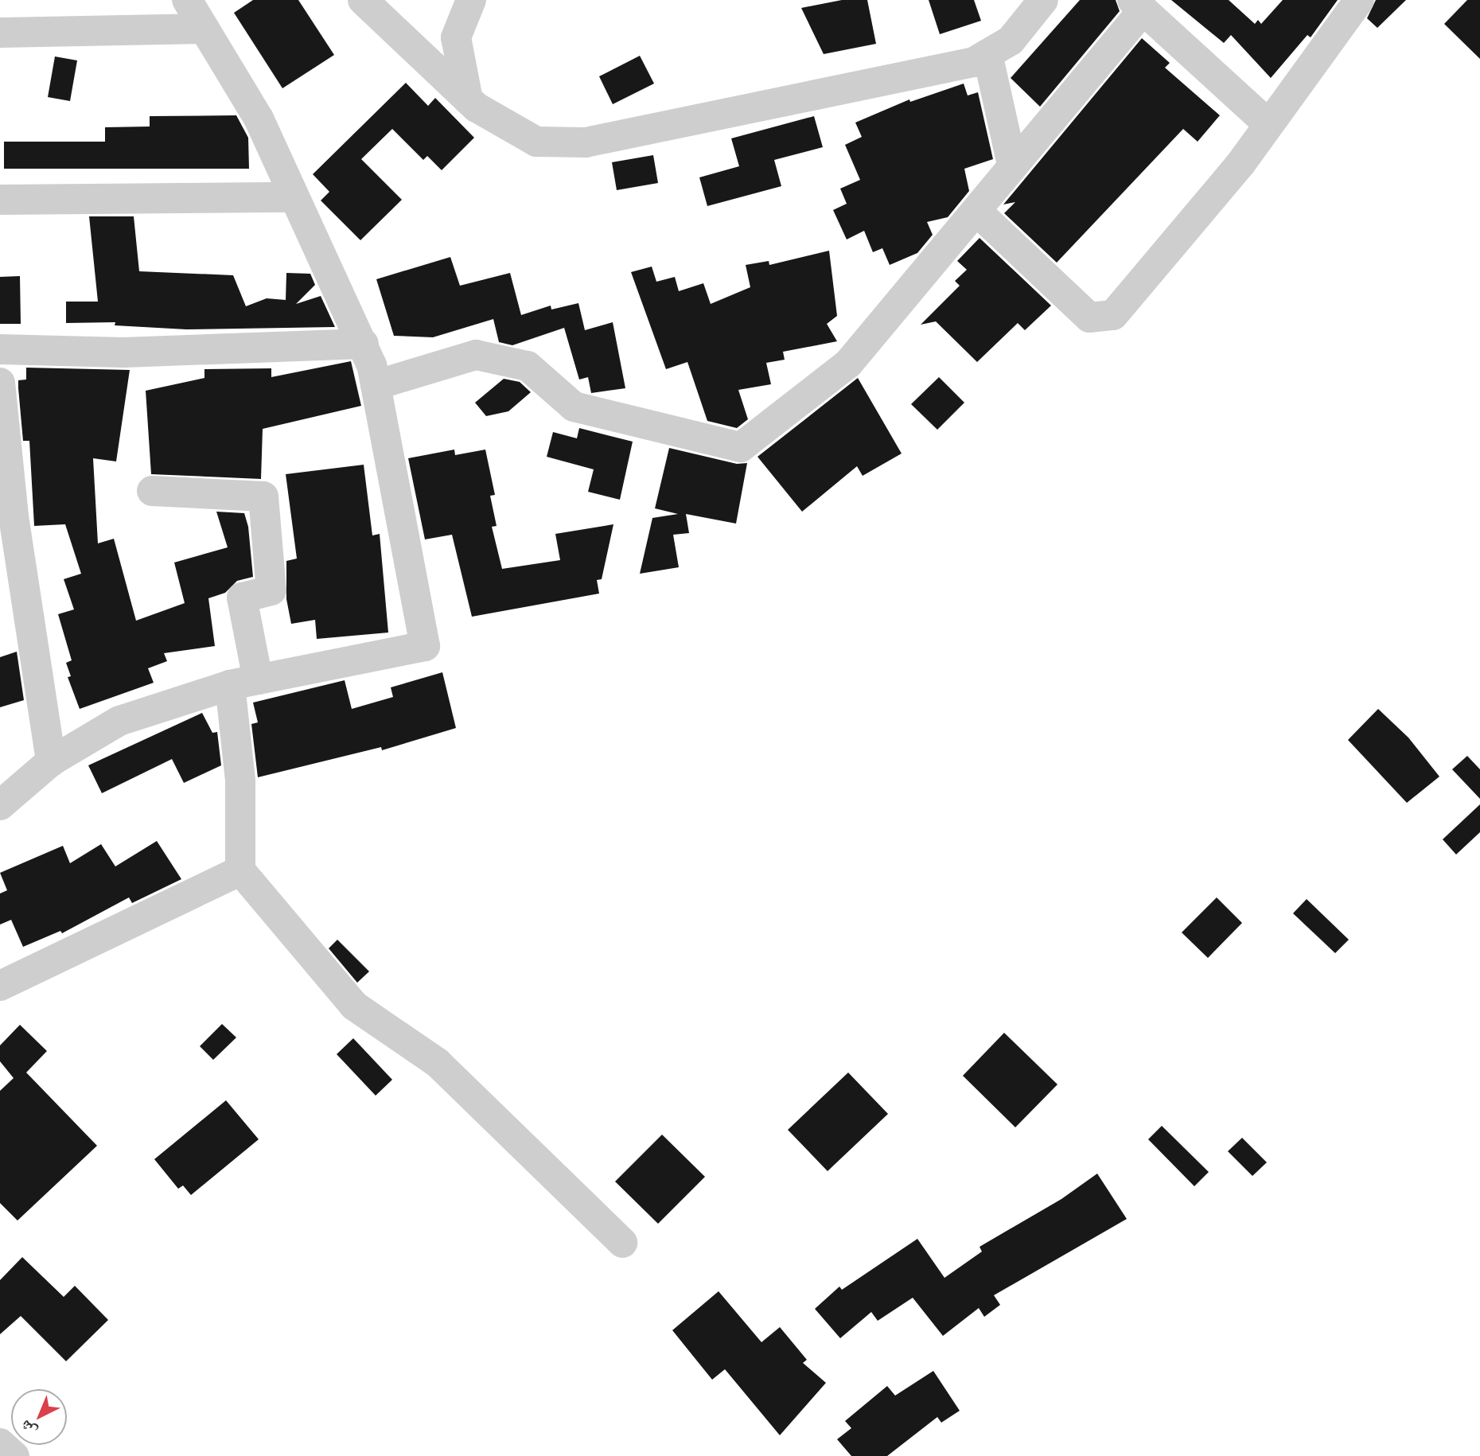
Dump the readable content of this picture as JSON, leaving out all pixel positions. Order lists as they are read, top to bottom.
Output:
{
  "north": "bottom left"
}
